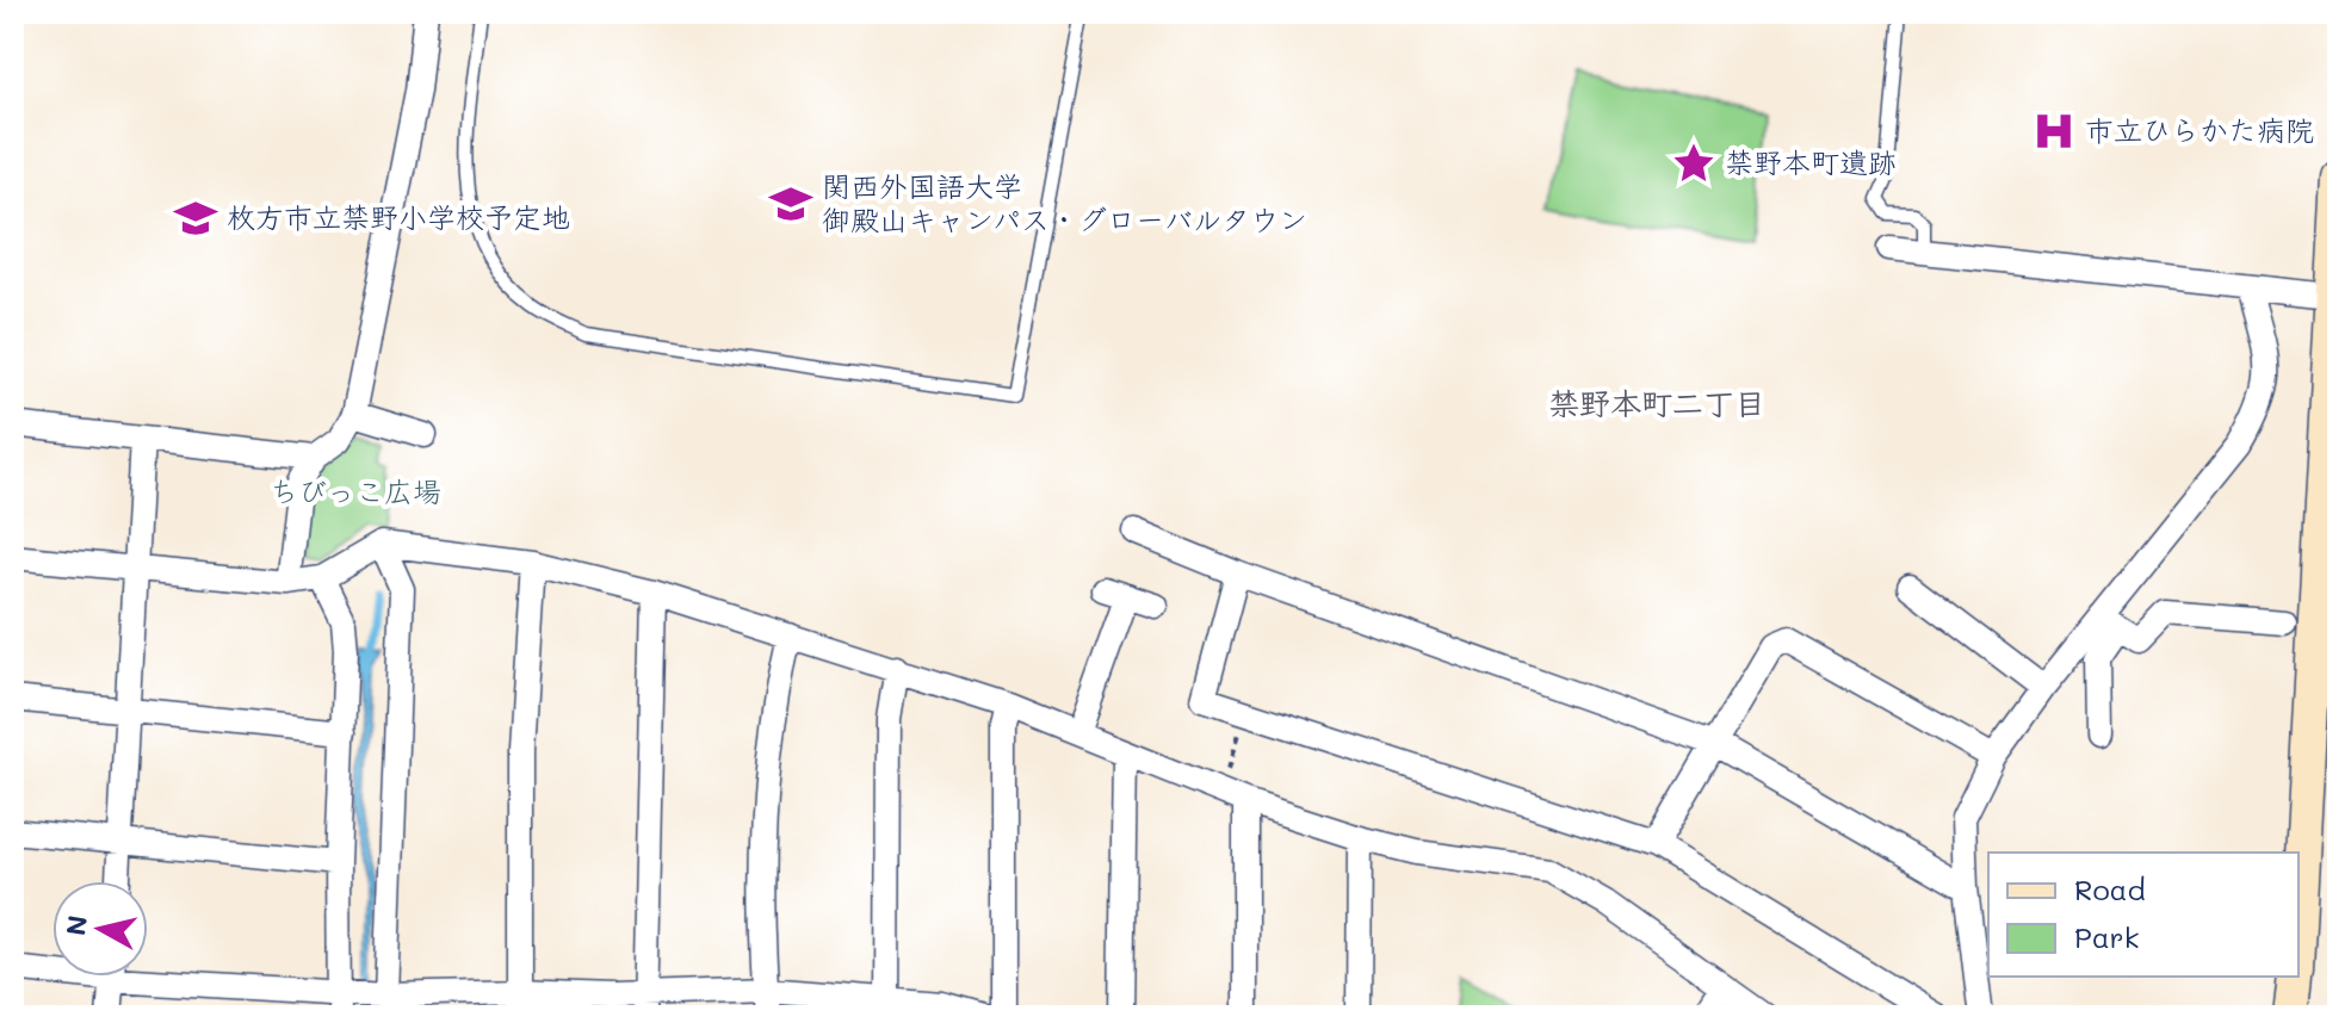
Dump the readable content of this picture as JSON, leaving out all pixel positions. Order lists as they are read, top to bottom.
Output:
{
  "districts": ["禁野本町二丁目"],
  "parks": ["ちびっこ広場"],
  "places": {
    "hospital": ["市立ひらかた病院"],
    "place": ["禁野本町遺跡"],
    "school or university": ["関西外国語大学 御殿山キャンパス・グローバルタウン", "枚方市立禁野小学校予定地"]
  },
  "legend": ["Road", "Park"],
  "north": "left"
}
